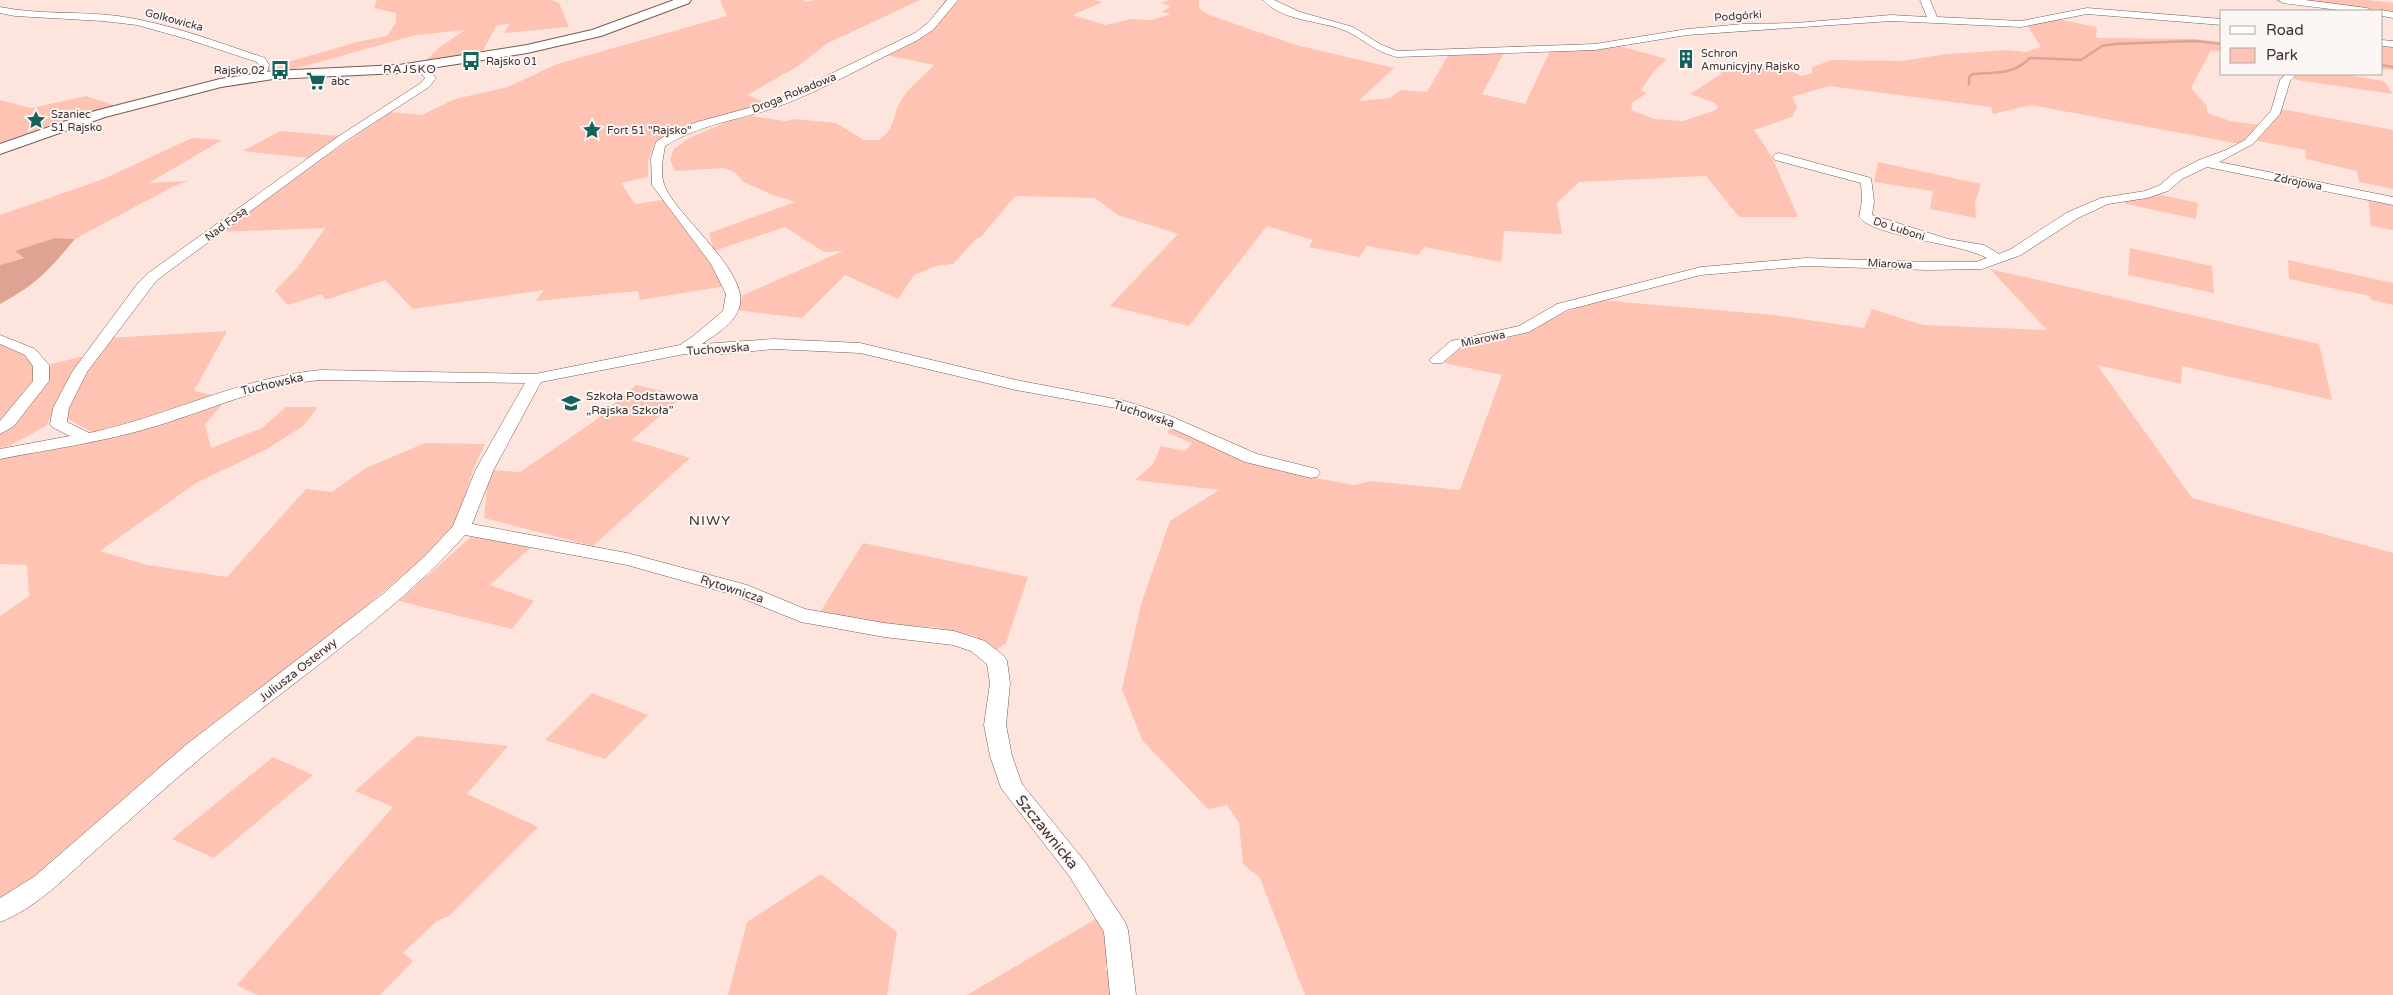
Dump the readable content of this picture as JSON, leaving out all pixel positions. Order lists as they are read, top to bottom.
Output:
{
  "streets": {
    "street": [
      "Podgórki",
      "Golkowicka",
      "Droga Rokadowa",
      "Zdrojowa",
      "Nad Fosą",
      "Do Luboni",
      "Miarowa",
      "Tuchowska",
      "Rytownicza",
      "Juliusza Osterwy",
      "Szczawnicka"
    ]
  },
  "crossings": [
    ["Droga Rokadowa", "Tuchowska"],
    ["Zdrojowa", "Miarowa"],
    ["Do Luboni", "Miarowa"],
    ["Tuchowska", "Juliusza Osterwy"],
    ["Rytownicza", "Juliusza Osterwy"],
    ["Rytownicza", "Szczawnicka"]
  ],
  "districts": ["RAJSKO", "NIWY"],
  "places": {
    "building": ["Schron Amunicyjny Rajsko"],
    "bus stop": ["Rajsko 01", "Rajsko 02"],
    "supermarket": ["abc"],
    "place": ["Szaniec S1 Rajsko", "Fort 51 \"Rajsko\""],
    "school or university": ["Szkoła Podstawowa „Rajska Szkoła”"]
  },
  "legend": ["Road", "Park"]
}
